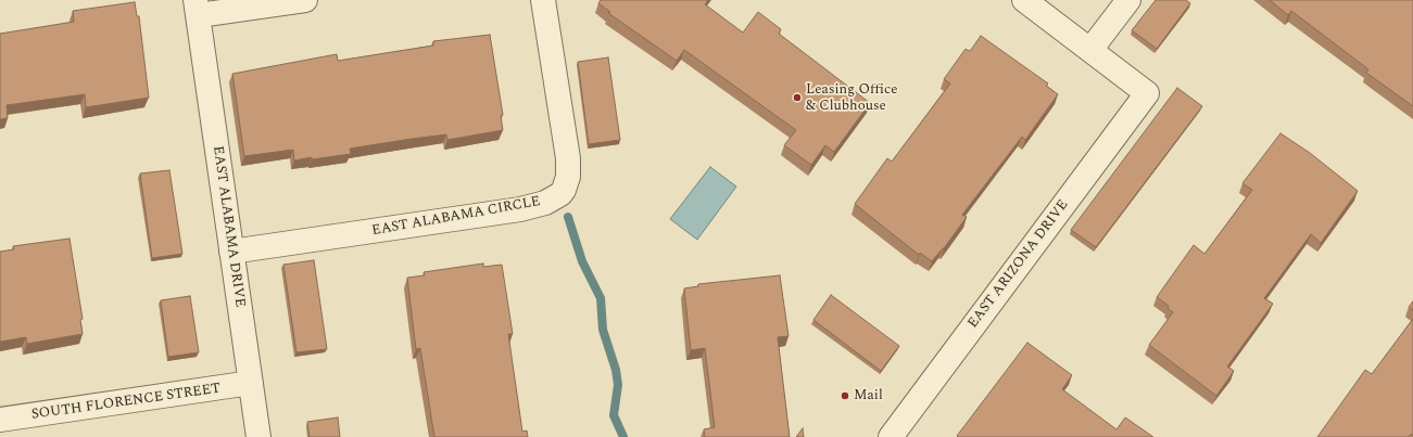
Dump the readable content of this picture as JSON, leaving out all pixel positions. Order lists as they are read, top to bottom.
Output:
{
  "streets": {
    "lane": [
      "EAST ALABAMA CIRCLE",
      "EAST ALABAMA DRIVE",
      "EAST ARIZONA DRIVE",
      "SOUTH FLORENCE STREET"
    ]
  },
  "crossings": [
    ["EAST ALABAMA CIRCLE", "EAST ALABAMA DRIVE"],
    ["EAST ALABAMA DRIVE", "SOUTH FLORENCE STREET"]
  ],
  "places": ["Leasing Office & Clubhouse", "Mail"]
}
